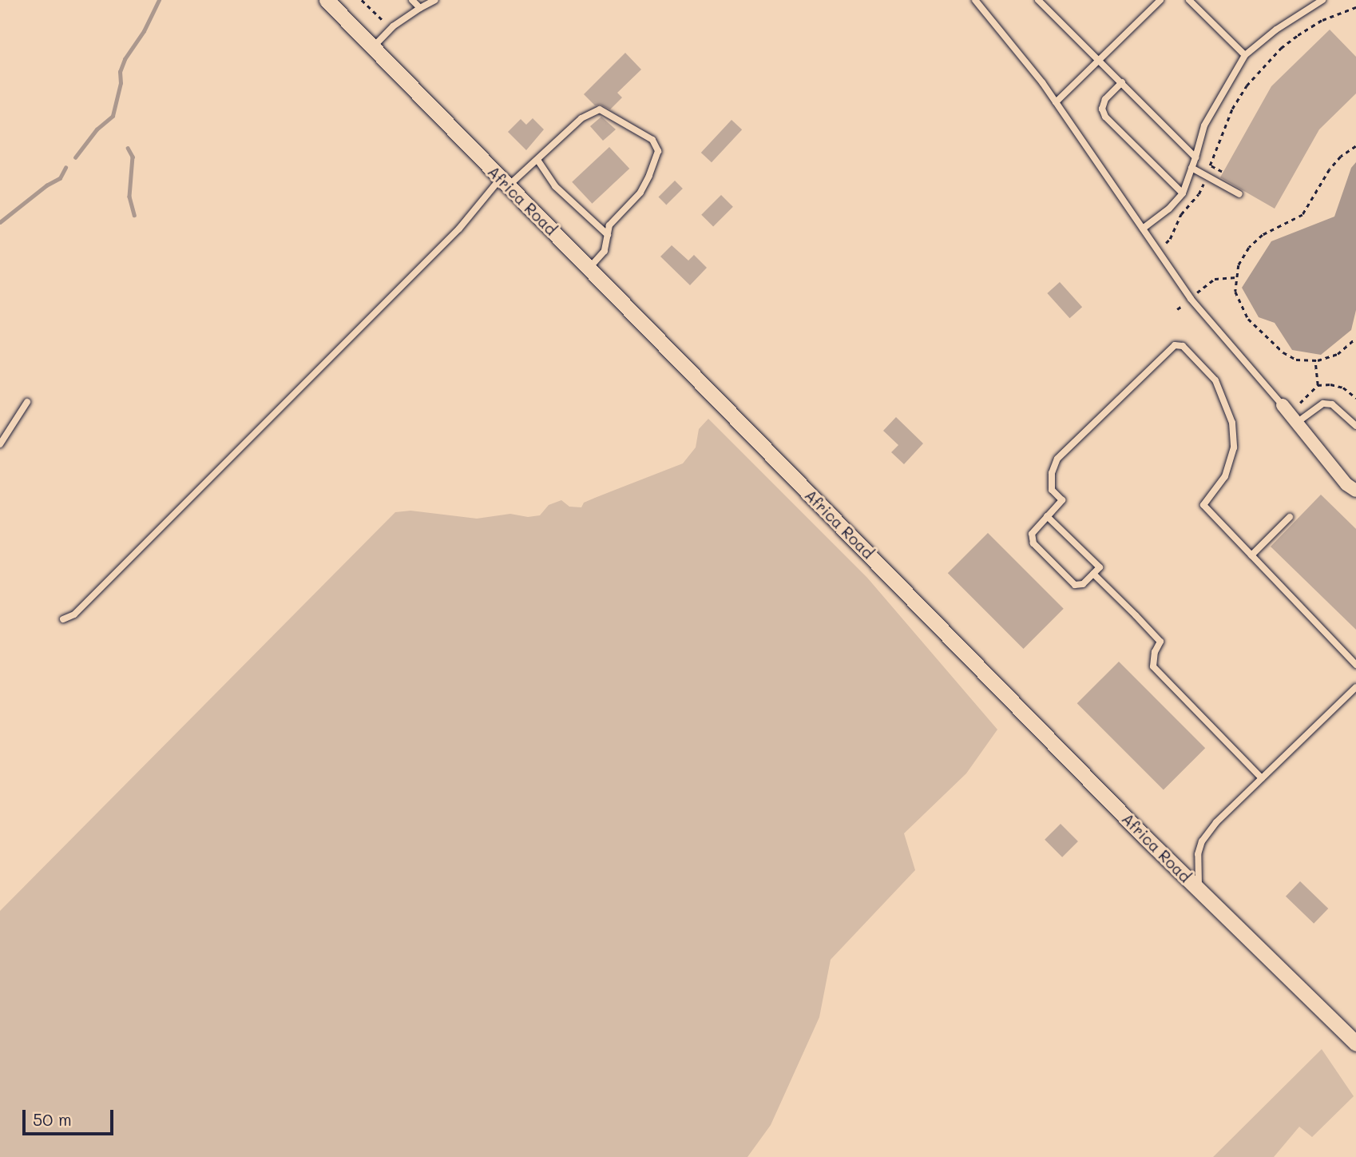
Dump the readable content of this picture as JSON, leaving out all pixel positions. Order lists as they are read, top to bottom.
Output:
{
  "streets": {
    "street": ["Africa Road"]
  },
  "scale_bar": "50 m"
}
